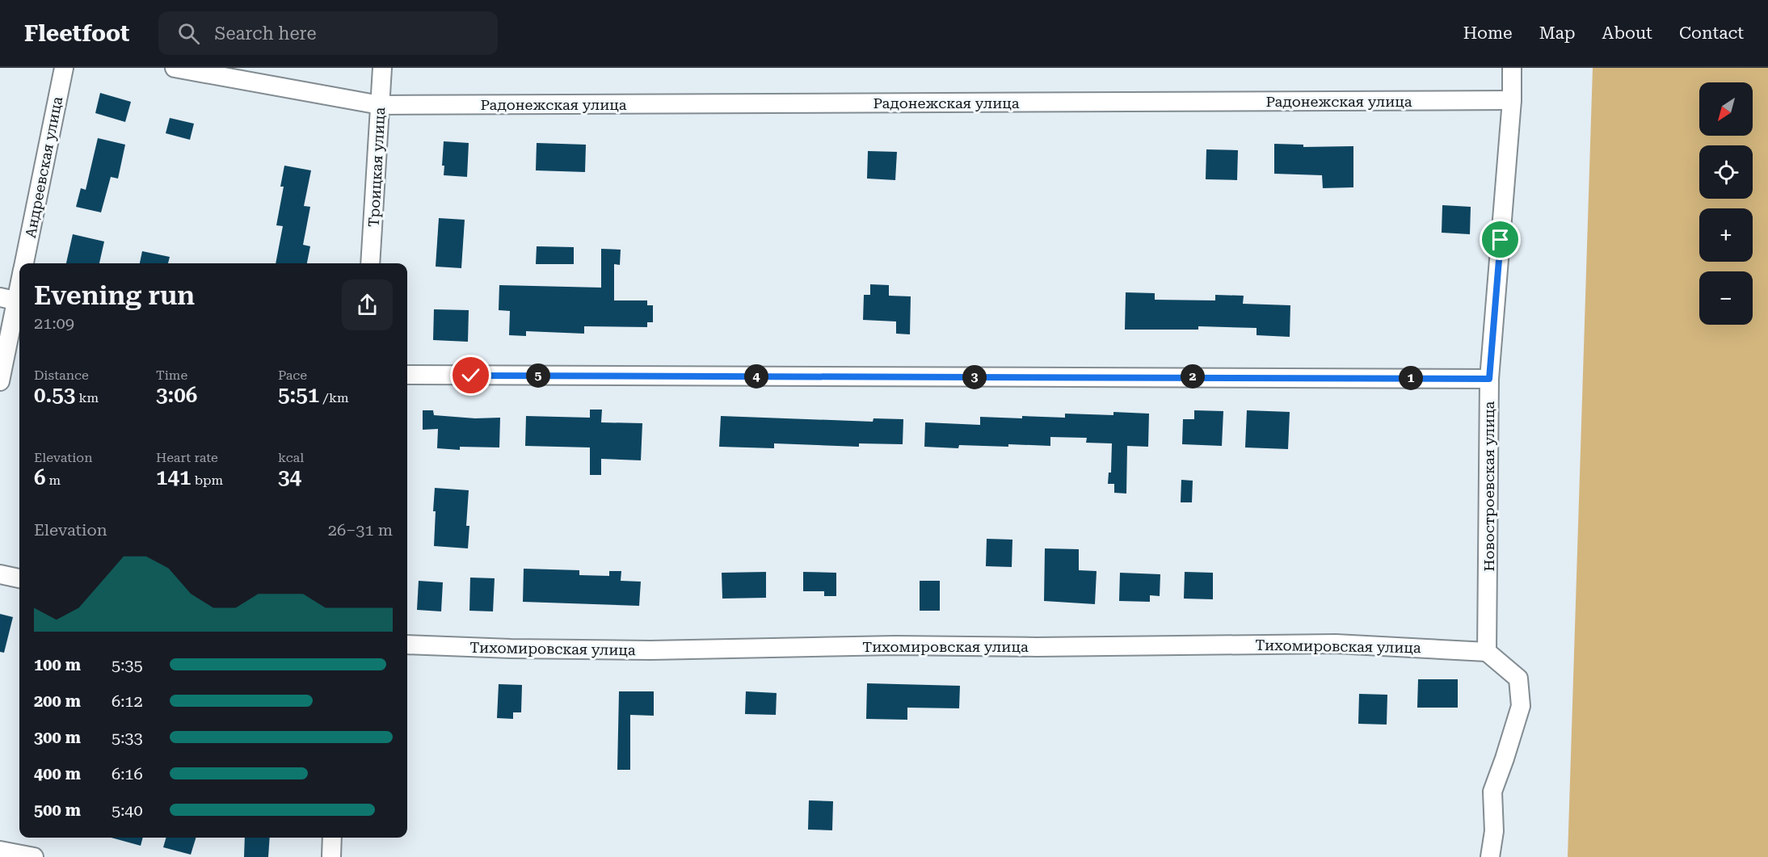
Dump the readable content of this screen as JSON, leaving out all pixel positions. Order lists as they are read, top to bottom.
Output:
{
  "streets": {
    "street": [
      "Радонежская улица",
      "Андреевская улица",
      "Троицкая улица",
      "Новостроевская улица",
      "Тихомировская улица"
    ]
  },
  "crossings": [
    ["Радонежская улица", "Троицкая улица"],
    ["Радонежская улица", "Новостроевская улица"],
    ["Новостроевская улица", "Тихомировская улица"]
  ],
  "north": "bottom left",
  "page": {
    "header": "Fleetfoot",
    "search": "Search here",
    "nav": [
      "Home",
      "Map",
      "About",
      "Contact"
    ],
    "map_buttons": ["+", "−"],
    "heading": ["Evening run", "21:09"],
    "stats": [
      ["Distance", "0.53 km"],
      ["Time", "3:06"],
      ["Pace", "5:51 /km"],
      ["Elevation", "6 m"],
      ["Heart rate", "141 bpm"],
      ["kcal", "34"]
    ],
    "pins": [
      "5",
      "2",
      "4",
      "3",
      "1"
    ],
    "chart": ["Elevation", "26–31 m"],
    "list": [
      {
        "name": "100 m",
        "note": "5:35"
      },
      {
        "name": "200 m",
        "note": "6:12"
      },
      {
        "name": "300 m",
        "note": "5:33"
      },
      {
        "name": "400 m",
        "note": "6:16"
      },
      {
        "name": "500 m",
        "note": "5:40"
      }
    ]
  }
}
